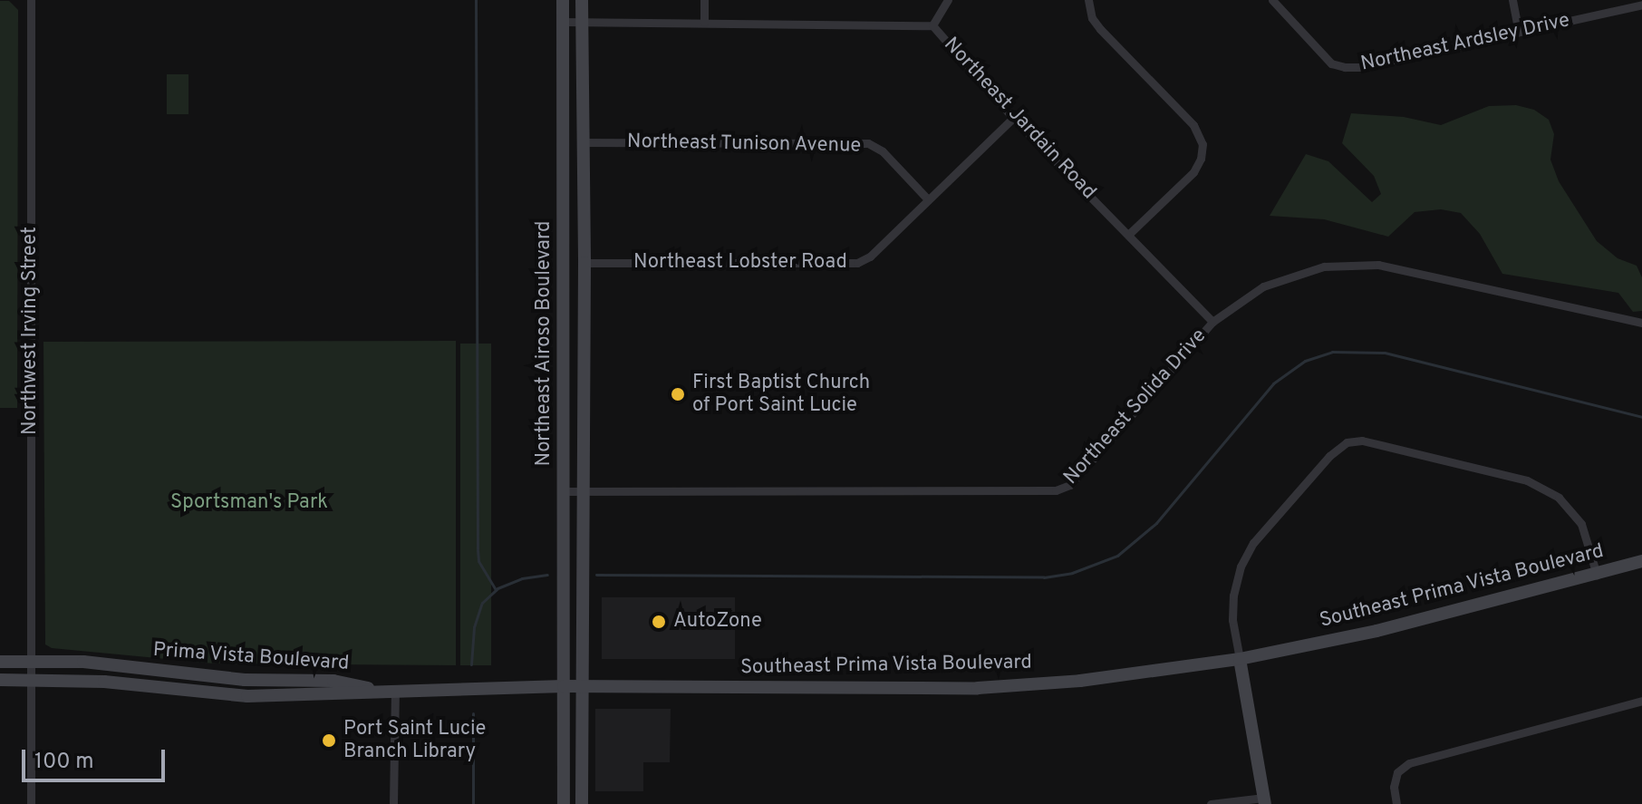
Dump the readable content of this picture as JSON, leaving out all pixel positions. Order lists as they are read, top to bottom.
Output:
{
  "streets": {
    "main road": ["Northeast Airoso Boulevard", "Southeast Prima Vista Boulevard", "Prima Vista Boulevard"],
    "street": [
      "Northeast Ardsley Drive",
      "Northeast Jardain Road",
      "Northeast Tunison Avenue",
      "Northeast Lobster Road",
      "Northwest Irving Street",
      "Northeast Solida Drive"
    ]
  },
  "crossings": [
    ["Northeast Jardain Road", "Northeast Lobster Road"],
    ["Northeast Jardain Road", "Northeast Airoso Boulevard"],
    ["Northeast Jardain Road", "Northeast Solida Drive"],
    ["Northeast Tunison Avenue", "Northeast Lobster Road"],
    ["Northeast Tunison Avenue", "Northeast Airoso Boulevard"],
    ["Northeast Lobster Road", "Northeast Airoso Boulevard"],
    ["Northwest Irving Street", "Prima Vista Boulevard"],
    ["Northeast Airoso Boulevard", "Northeast Solida Drive"],
    ["Northeast Airoso Boulevard", "Southeast Prima Vista Boulevard"],
    ["Southeast Prima Vista Boulevard", "Prima Vista Boulevard"]
  ],
  "parks": ["Sportsman's Park"],
  "places": ["First Baptist Church of Port Saint Lucie", "AutoZone", "Port Saint Lucie Branch Library"],
  "scale_bar": "100 m"
}
